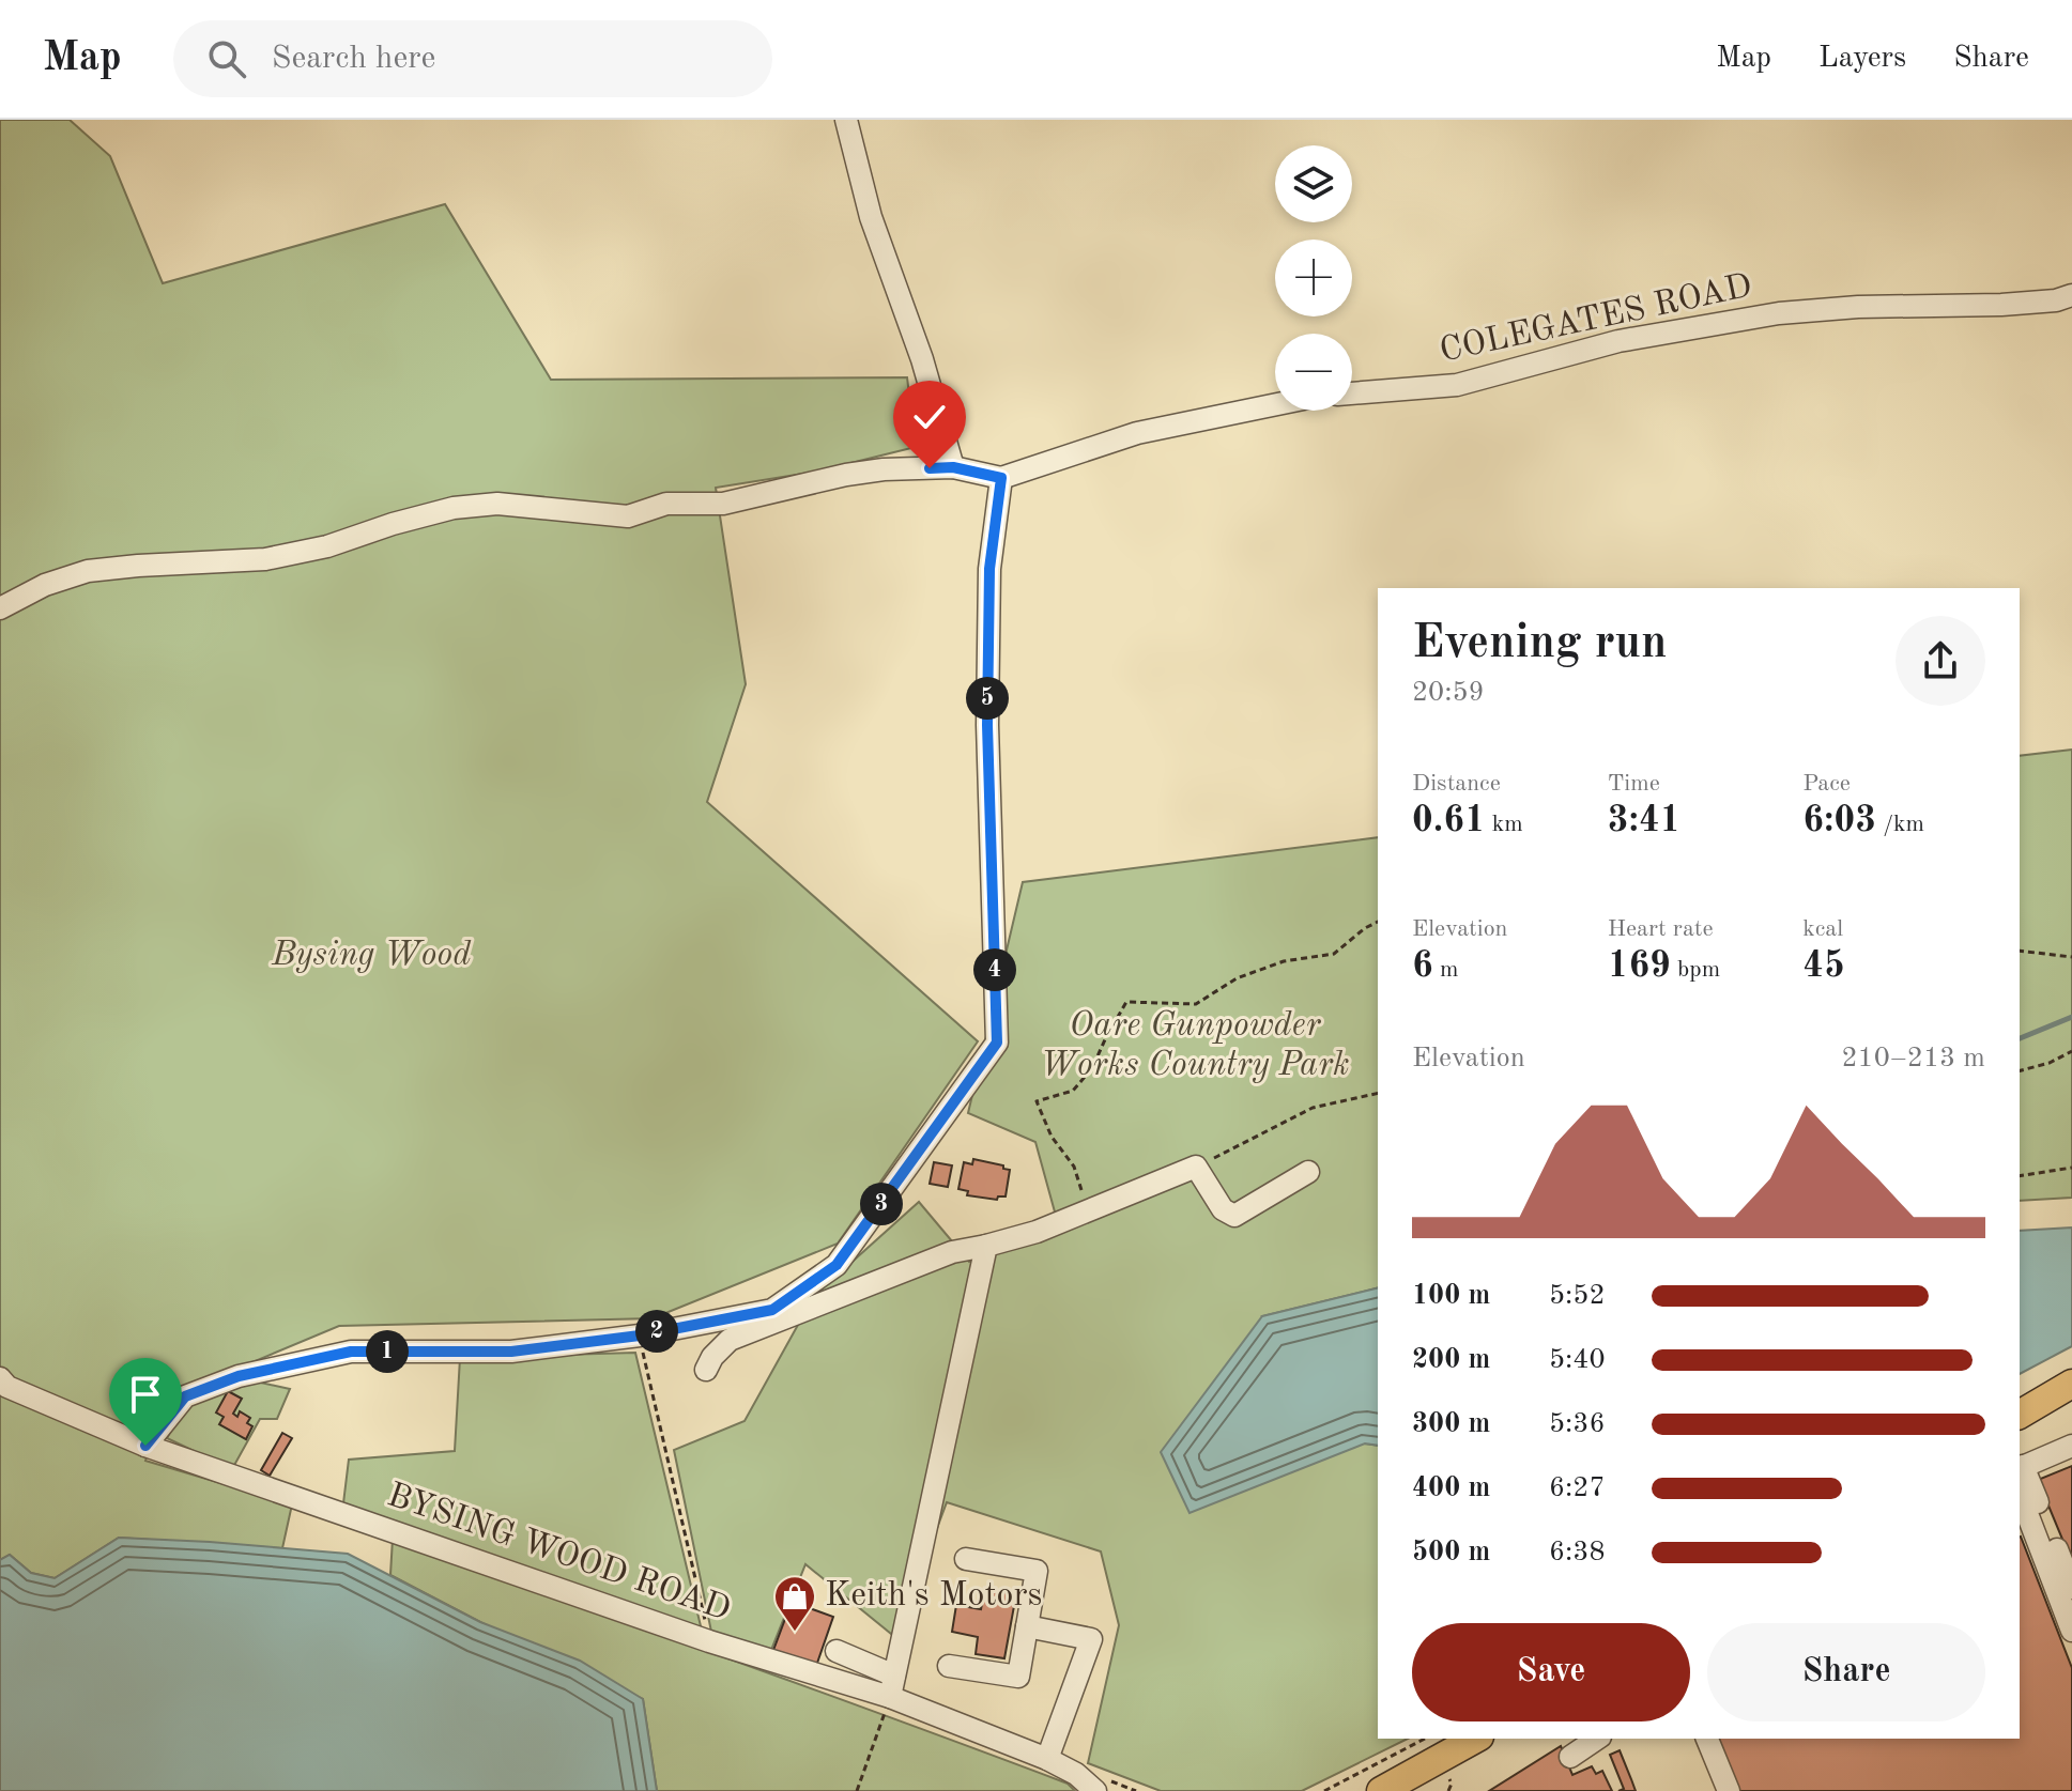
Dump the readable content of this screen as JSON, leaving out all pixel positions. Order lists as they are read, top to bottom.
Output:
{
  "streets": {
    "street": ["COLEGATES ROAD", "BYSING WOOD ROAD"]
  },
  "parks": ["Bysing Wood", "Oare Gunpowder Works Country Park"],
  "places": {
    "shop": ["Keith's Motors"]
  },
  "page": {
    "header": "Map",
    "search": "Search here",
    "nav": ["Map", "Layers", "Share"],
    "map_buttons": ["+", "−"],
    "heading": ["Evening run", "20:59"],
    "pins": [
      "5",
      "4",
      "3",
      "2",
      "1"
    ],
    "stats": [
      ["Distance", "0.61 km"],
      ["Time", "3:41"],
      ["Pace", "6:03 /km"],
      ["Elevation", "6 m"],
      ["Heart rate", "169 bpm"],
      ["kcal", "45"]
    ],
    "chart": ["Elevation", "210–213 m"],
    "list": [
      {
        "name": "100 m",
        "note": "5:52"
      },
      {
        "name": "200 m",
        "note": "5:40"
      },
      {
        "name": "300 m",
        "note": "5:36"
      },
      {
        "name": "400 m",
        "note": "6:27"
      },
      {
        "name": "500 m",
        "note": "6:38"
      }
    ],
    "buttons": ["Save", "Share"]
  }
}
